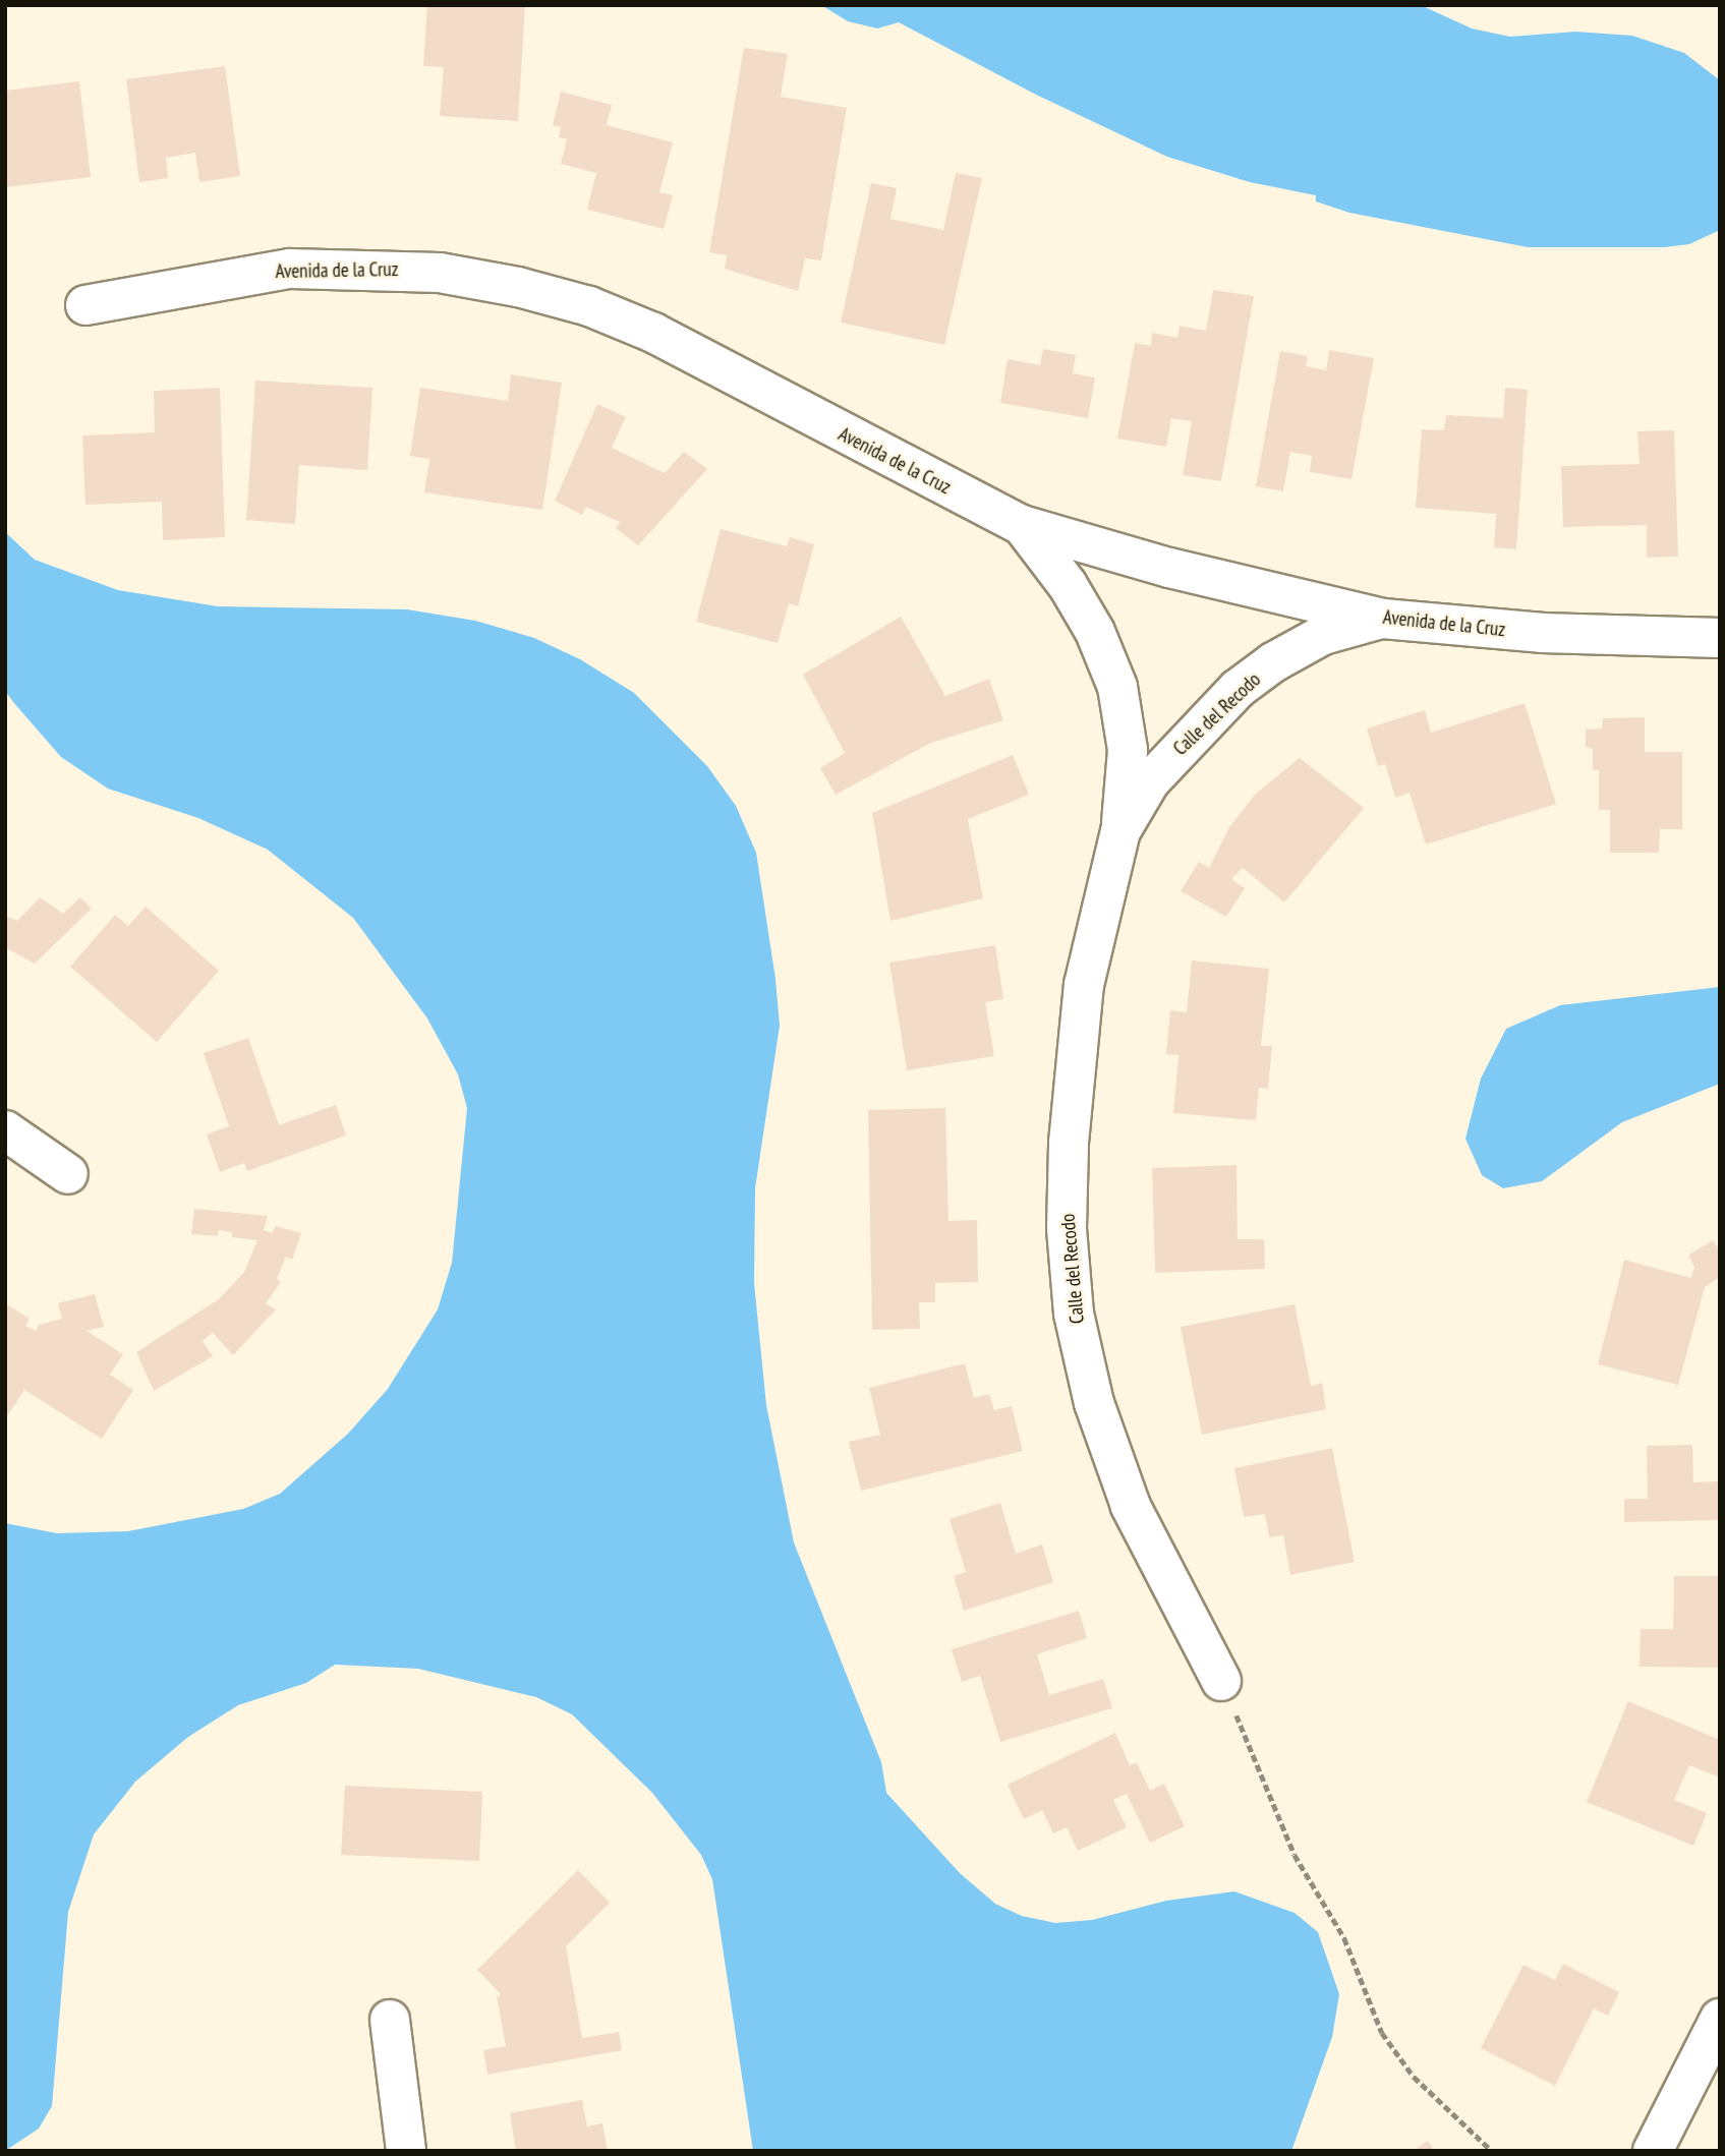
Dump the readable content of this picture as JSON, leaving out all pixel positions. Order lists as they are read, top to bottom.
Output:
{
  "streets": {
    "street": ["Avenida de la Cruz", "Calle del Recodo"]
  },
  "crossings": [
    ["Avenida de la Cruz", "Calle del Recodo"]
  ]
}
